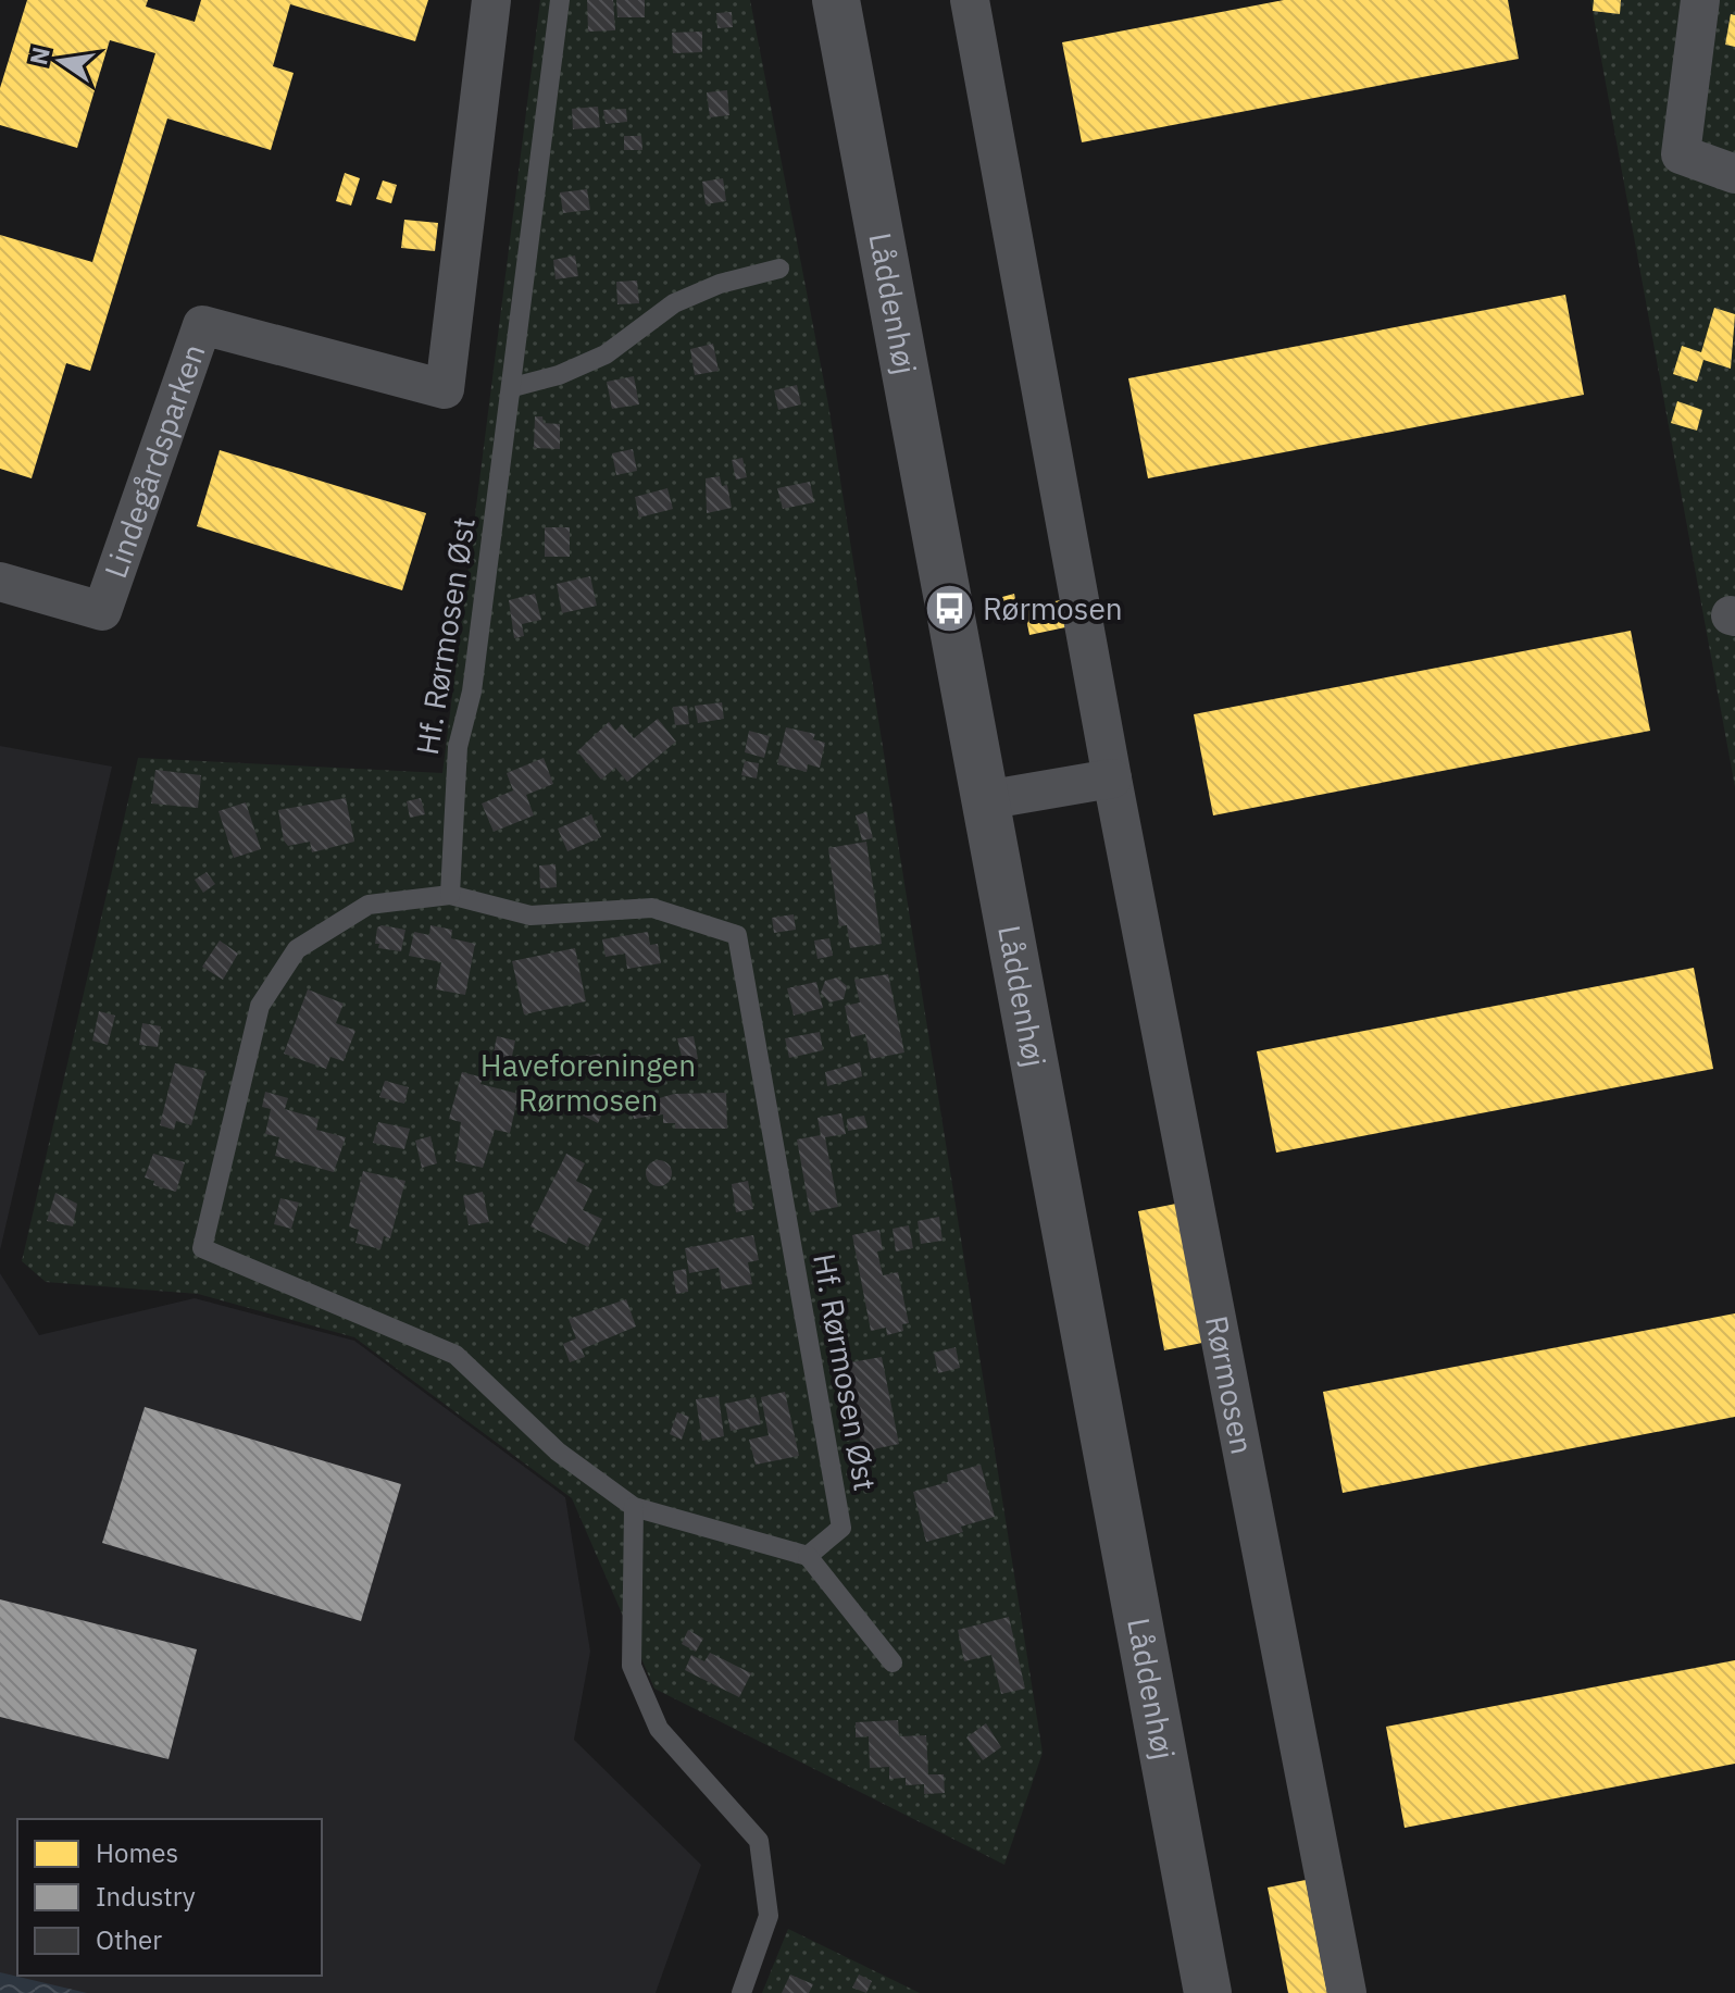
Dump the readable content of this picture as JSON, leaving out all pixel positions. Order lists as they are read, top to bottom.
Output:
{
  "streets": {
    "street": ["Låddenhøj", "Lindegårdsparken", "Rørmosen"],
    "lane": ["Hf. Rørmosen Øst"]
  },
  "parks": ["Haveforeningen Rørmosen"],
  "places": {
    "bus stop": ["Rørmosen"]
  },
  "legend": ["Homes", "Industry", "Other"],
  "north": "left"
}
